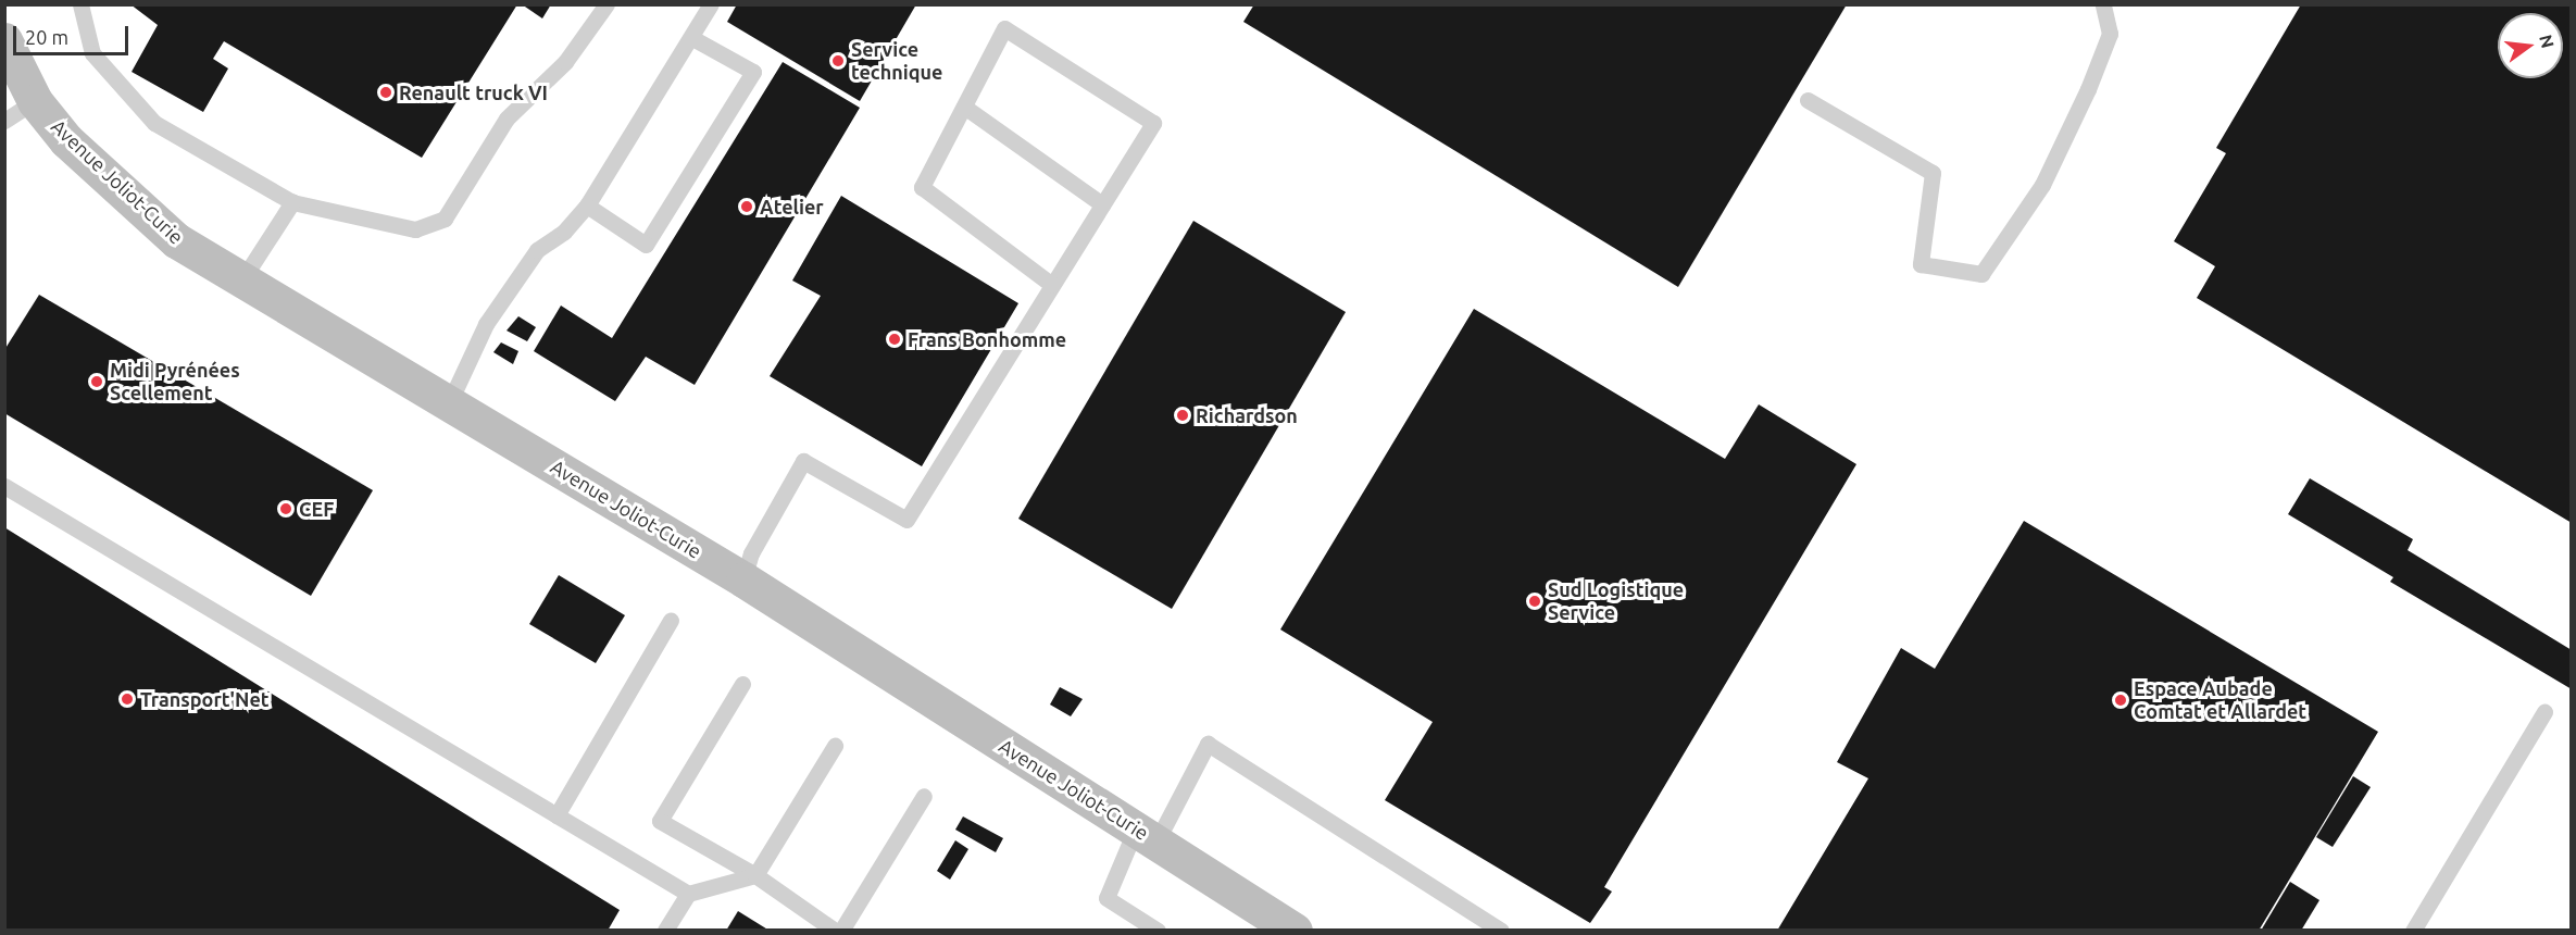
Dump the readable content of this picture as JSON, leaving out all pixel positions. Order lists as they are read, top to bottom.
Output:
{
  "streets": {
    "street": ["Avenue Joliot-Curie"]
  },
  "places": [
    "Service technique",
    "Renault truck VI",
    "Atelier",
    "Frans Bonhomme",
    "Midi Pyrénées Scellement",
    "Richardson",
    "CEF",
    "Sud Logistique Service",
    "Transport'Net",
    "Espace Aubade Comtat et Allardet"
  ],
  "scale_bar": "20 m",
  "north": "right"
}
